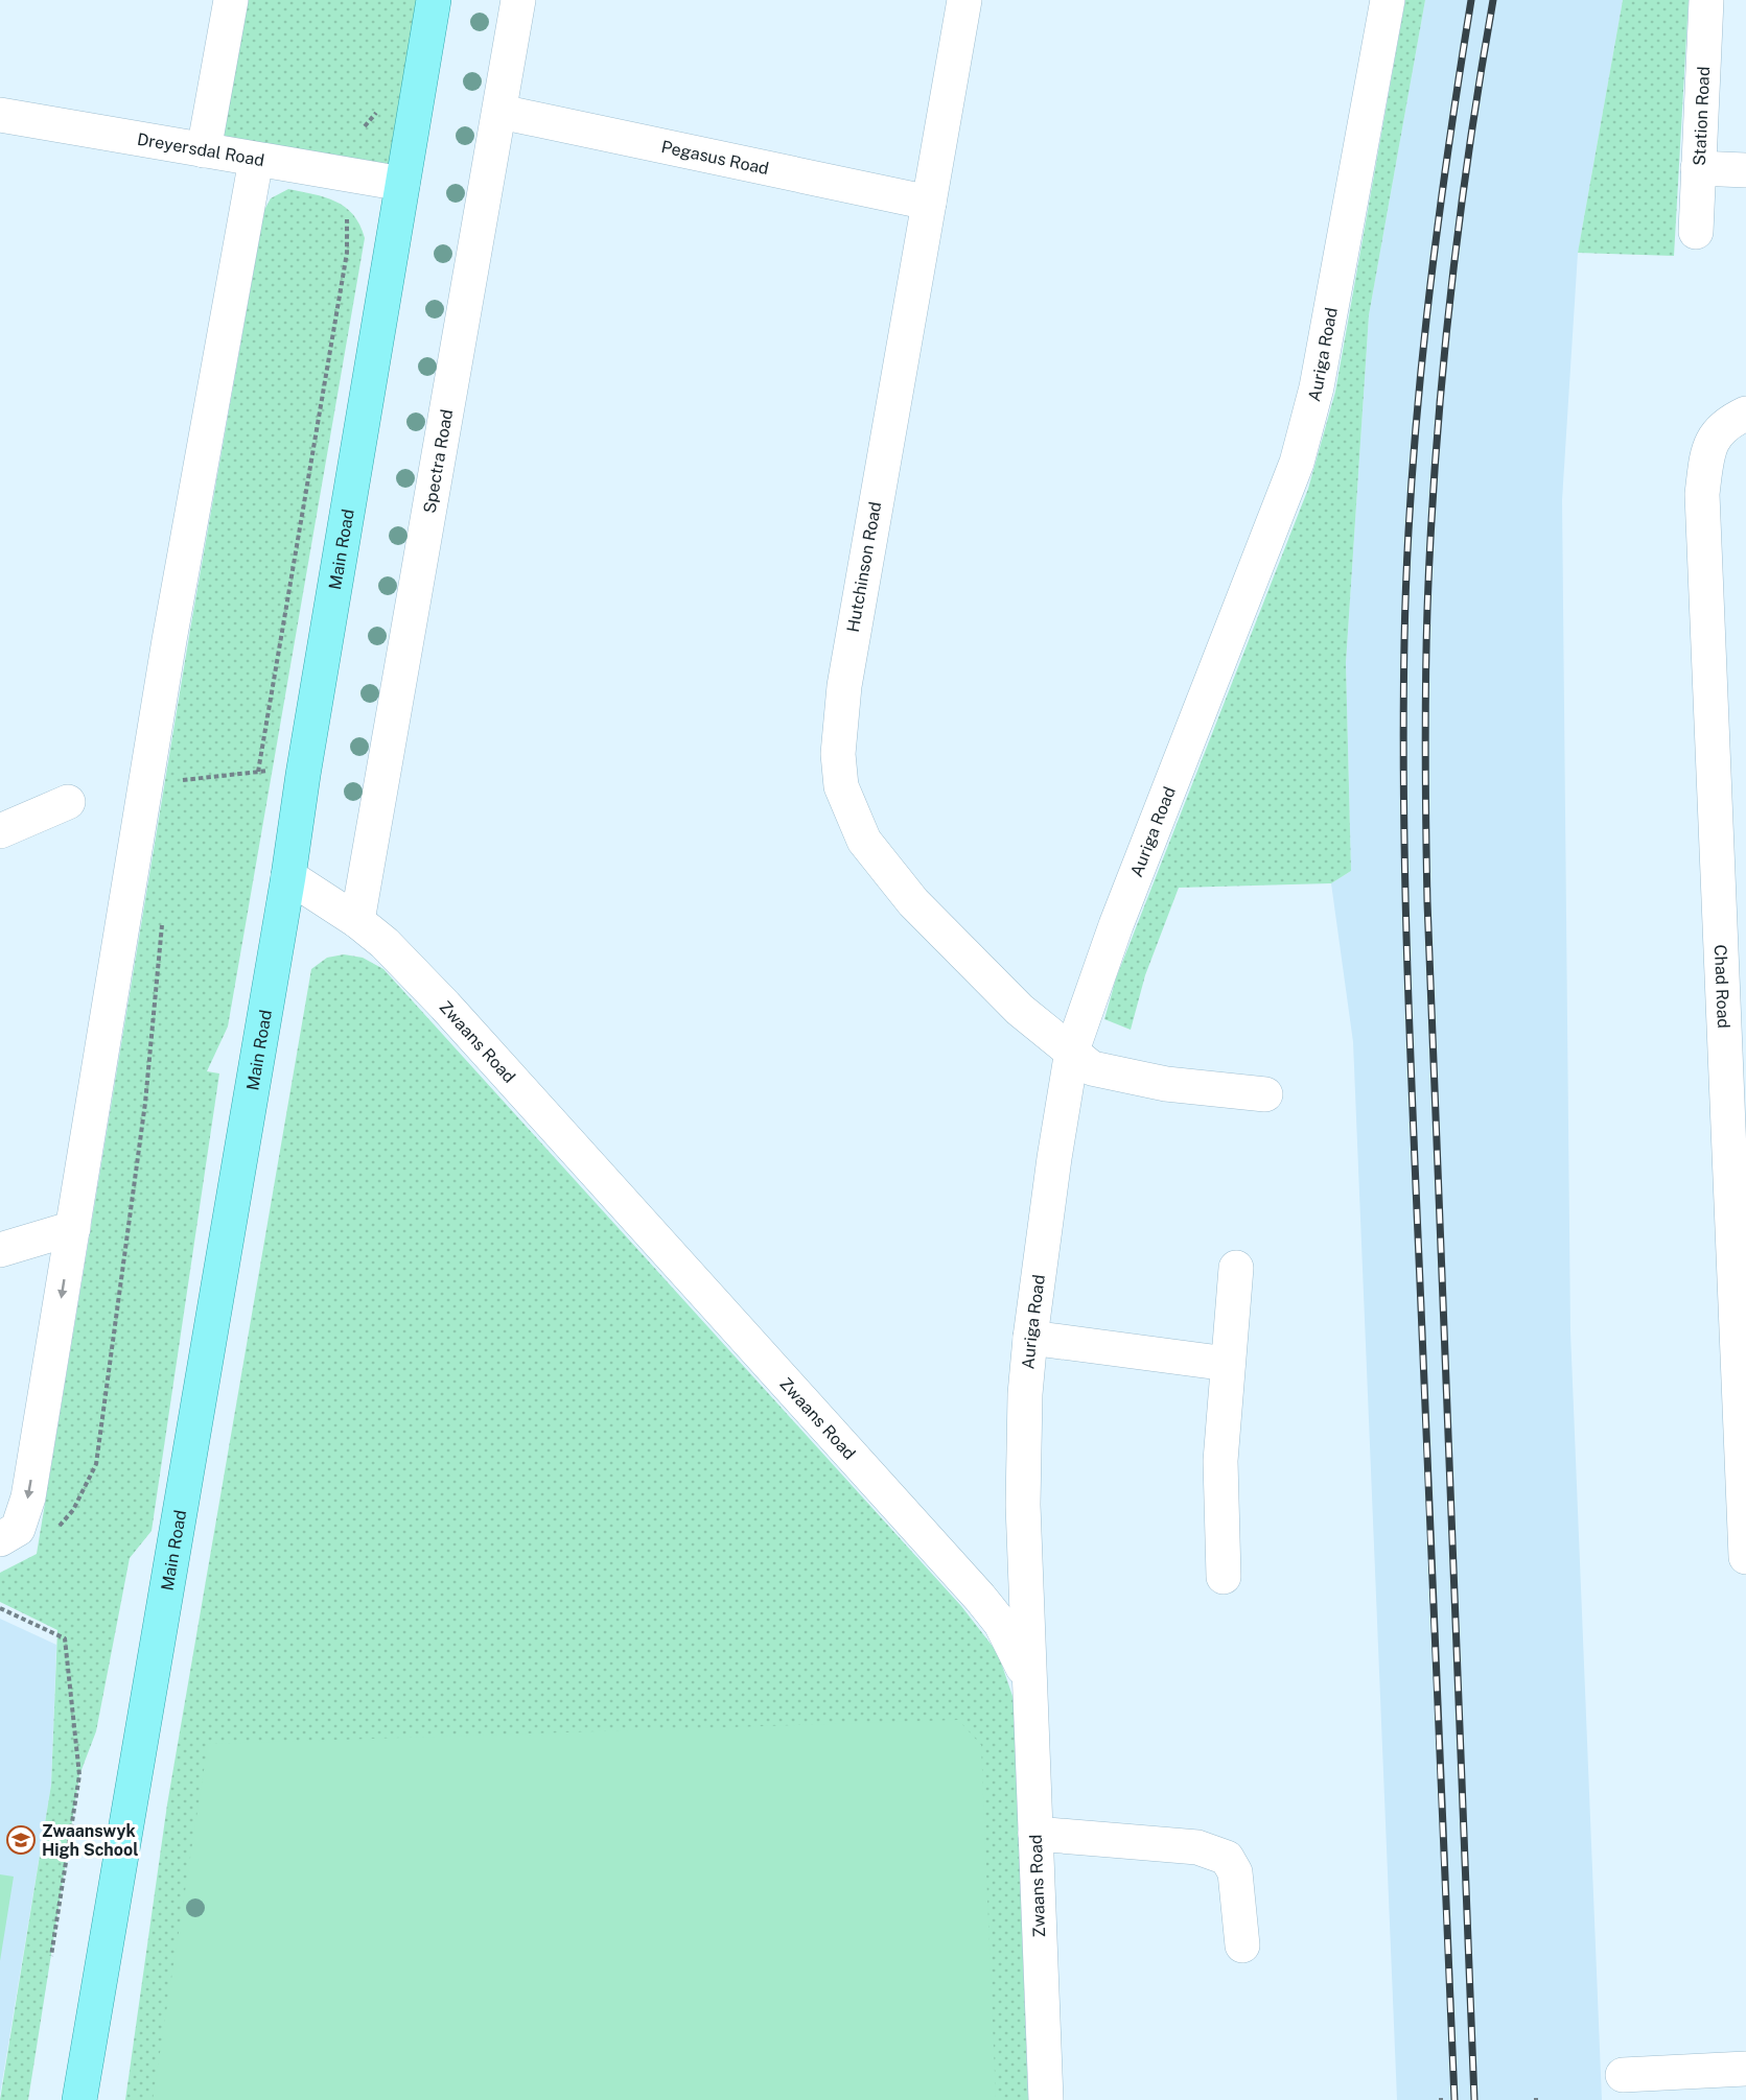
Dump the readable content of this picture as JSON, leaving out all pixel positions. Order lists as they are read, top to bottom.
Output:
{
  "streets": {
    "main road": ["Main Road"],
    "street": [
      "Station Road",
      "Dreyersdal Road",
      "Pegasus Road",
      "Auriga Road",
      "Spectra Road",
      "Hutchinson Road",
      "Chad Road",
      "Zwaans Road"
    ]
  },
  "crossings": [
    ["Dreyersdal Road", "Main Road"],
    ["Pegasus Road", "Spectra Road"],
    ["Pegasus Road", "Hutchinson Road"],
    ["Auriga Road", "Hutchinson Road"],
    ["Auriga Road", "Zwaans Road"],
    ["Spectra Road", "Zwaans Road"],
    ["Main Road", "Zwaans Road"]
  ],
  "places": {
    "school or university": ["Zwaanswyk High School"]
  }
}
